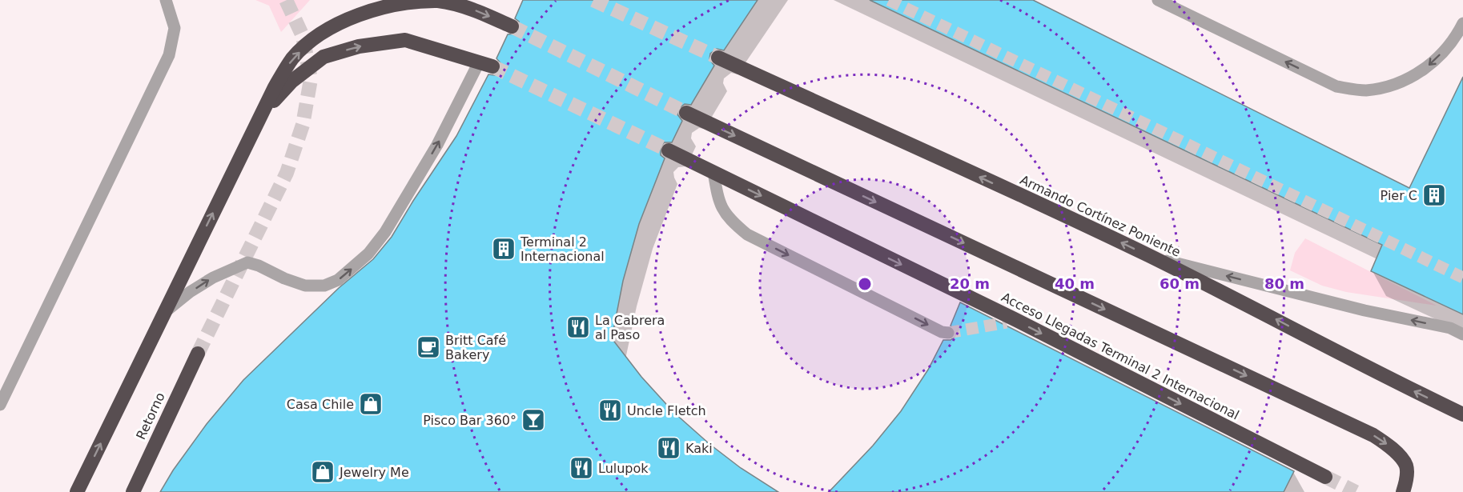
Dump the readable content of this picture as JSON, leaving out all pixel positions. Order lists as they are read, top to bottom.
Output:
{
  "streets": {
    "highway": ["Armando Cortínez Poniente", "Acceso Llegadas Terminal 2 Internacional", "Retorno"]
  },
  "places": {
    "building": ["Pier C", "Terminal 2 Internacional"],
    "restaurant": [
      "La Cabrera al Paso",
      "Uncle Fletch",
      "Kaki",
      "Lulupok"
    ],
    "cafe": ["Britt Café Bakery"],
    "shop": ["Casa Chile", "Jewelry Me"],
    "bar": ["Pisco Bar 360°"]
  },
  "rings": [
    "20 m",
    "40 m",
    "60 m",
    "80 m"
  ]
}
